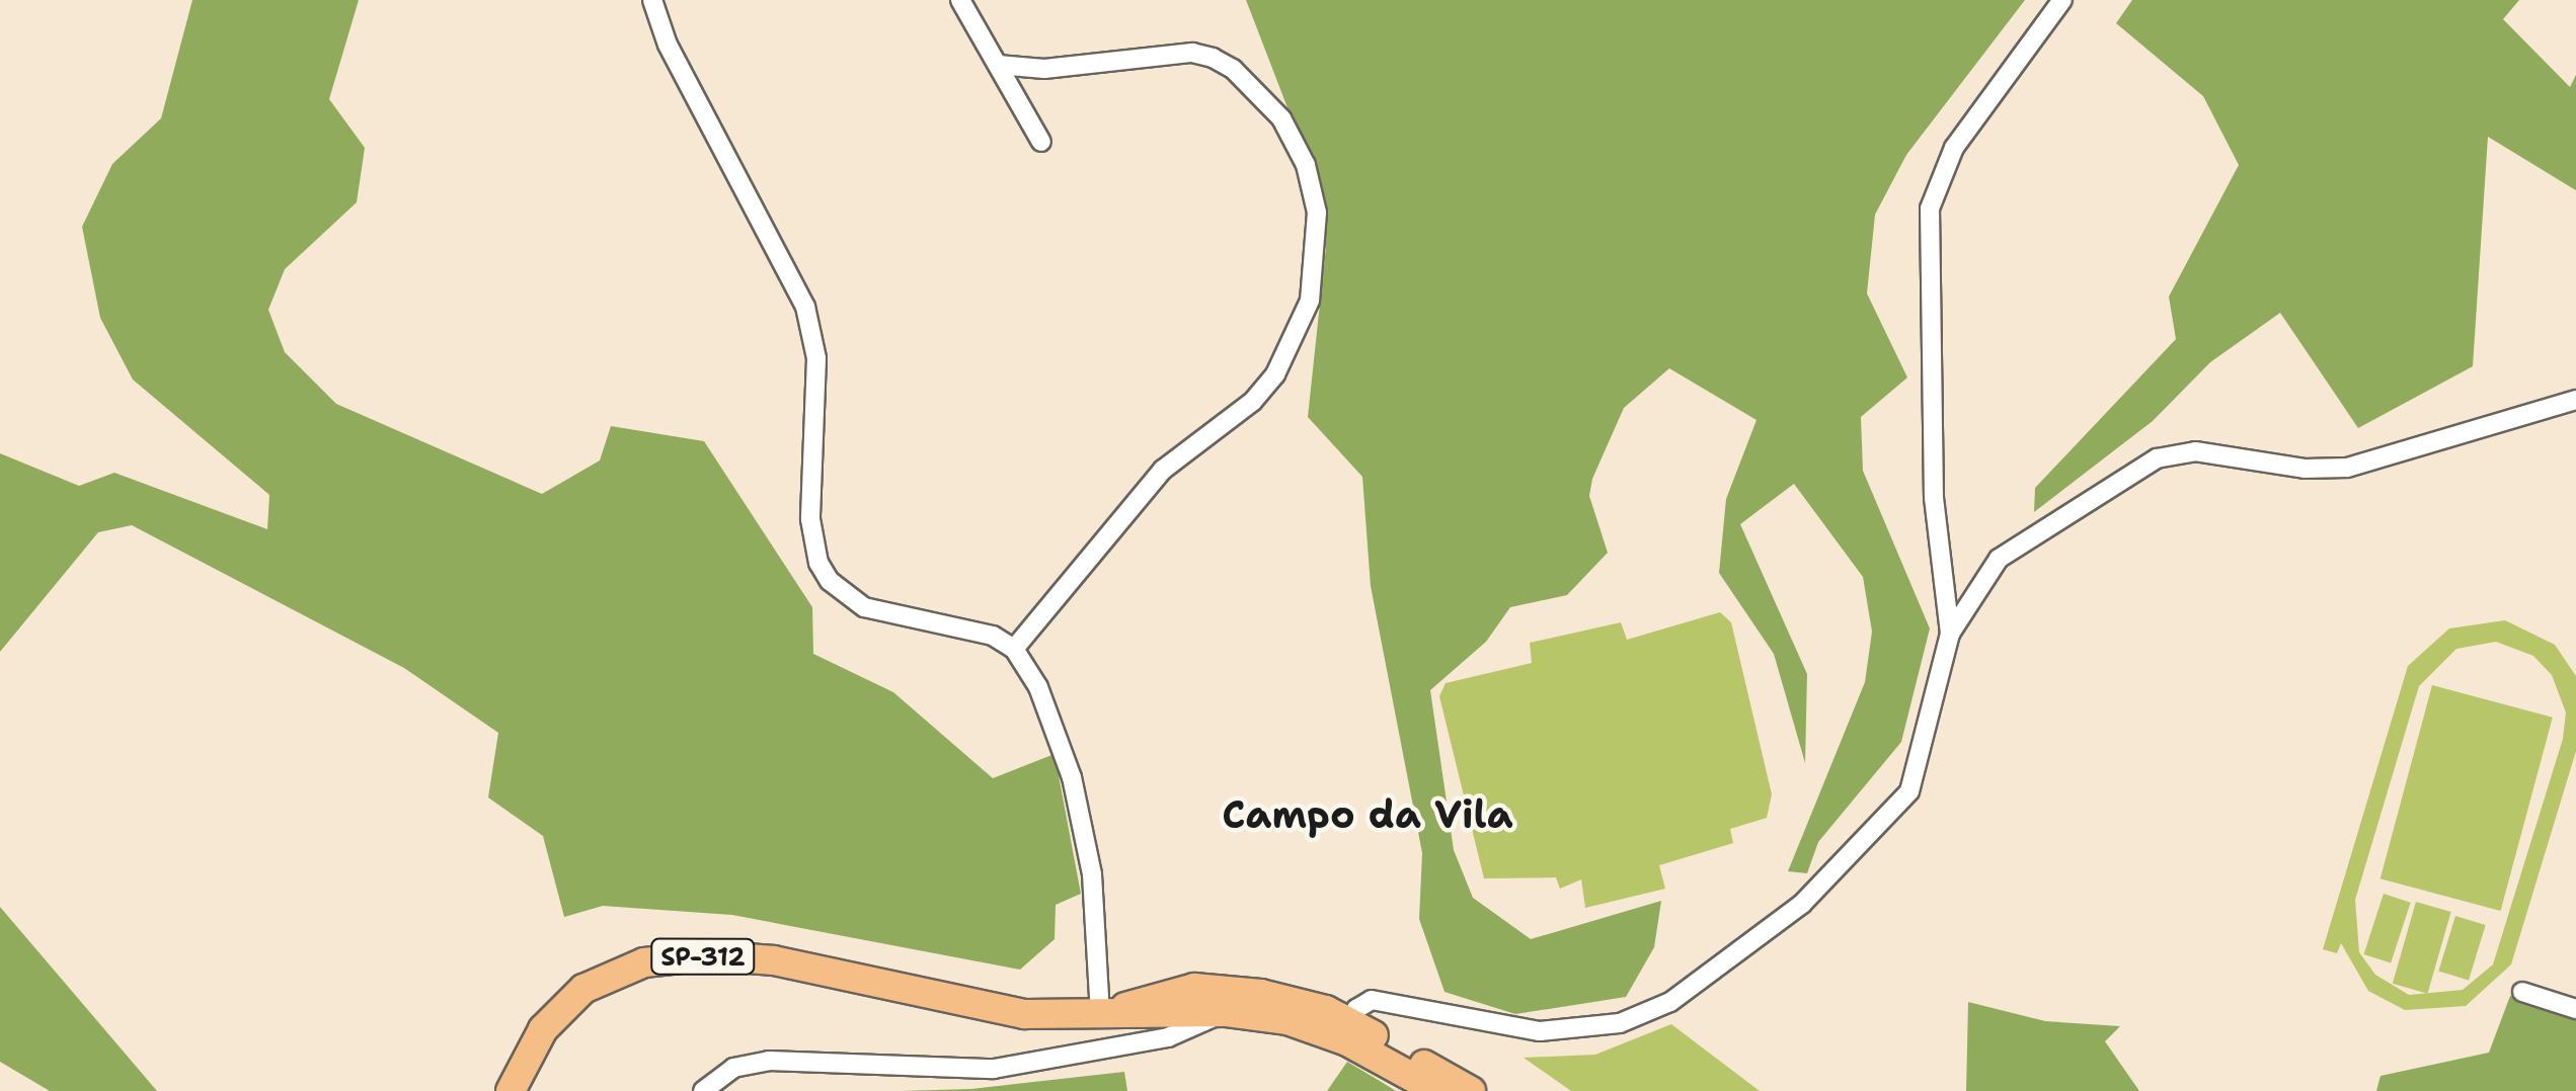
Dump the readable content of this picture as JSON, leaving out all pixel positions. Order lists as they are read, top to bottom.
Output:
{
  "streets": {
    "main road": ["SP-312"]
  },
  "districts": ["Campo da Vila"]
}
